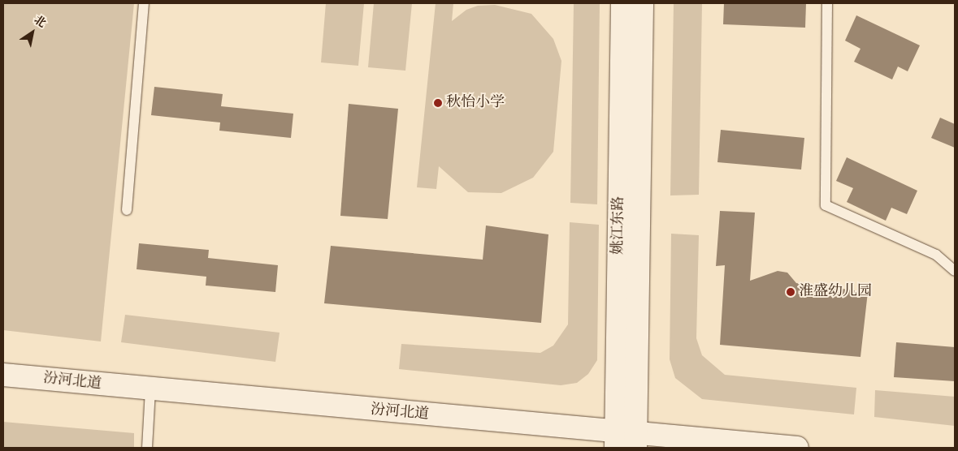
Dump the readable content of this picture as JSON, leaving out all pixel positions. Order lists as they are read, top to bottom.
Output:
{
  "streets": {
    "street": ["姚江东路", "汾河北道"]
  },
  "crossings": [
    ["姚江东路", "汾河北道"]
  ],
  "places": ["秋怡小学", "淮盛幼儿园"],
  "north": "top right"
}
